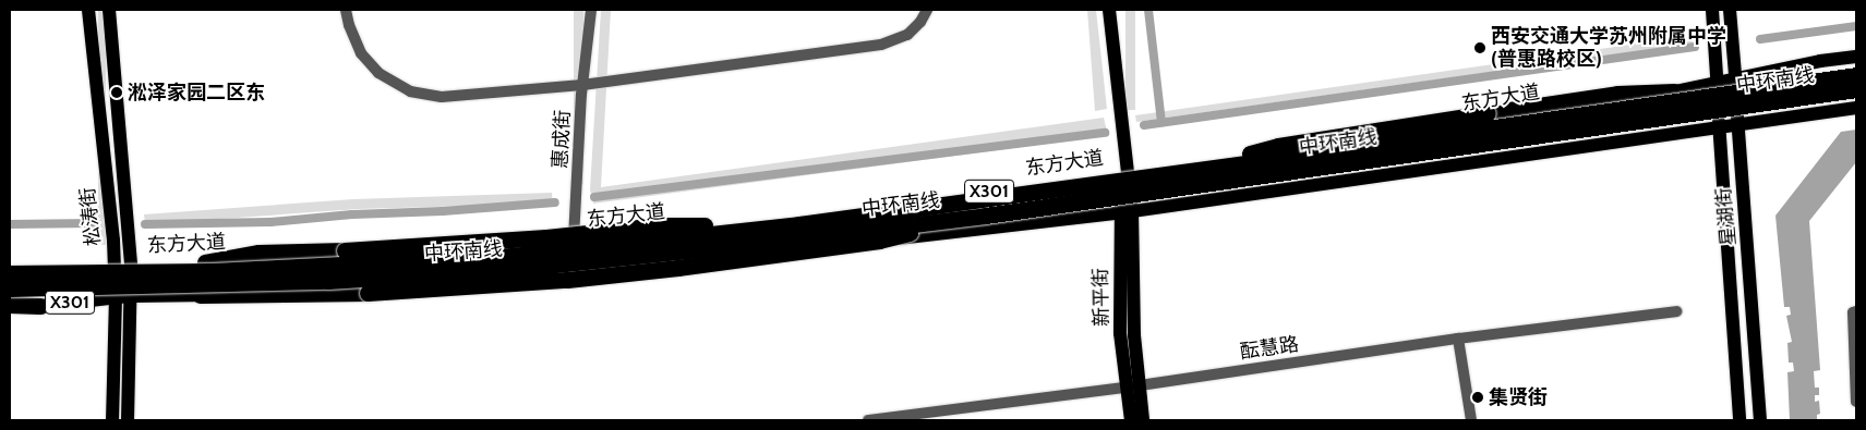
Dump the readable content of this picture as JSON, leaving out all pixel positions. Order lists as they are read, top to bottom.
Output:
{
  "streets": {
    "highway": ["中环南线"],
    "main road": [
      "东方大道",
      "X301",
      "松涛街",
      "星湖街",
      "新平街"
    ],
    "street": ["惠成街", "酝慧路"]
  },
  "crossings": [
    ["东方大道", "惠成街"],
    ["东方大道", "松涛街"],
    ["东方大道", "星湖街"],
    ["东方大道", "新平街"],
    ["惠成街", "X301"],
    ["X301", "松涛街"],
    ["X301", "星湖街"],
    ["X301", "新平街"],
    ["新平街", "酝慧路"]
  ],
  "places": ["西安交通大学苏州附属中学 (普惠路校区)", "淞泽家园二区东", "集贤街"]
}
